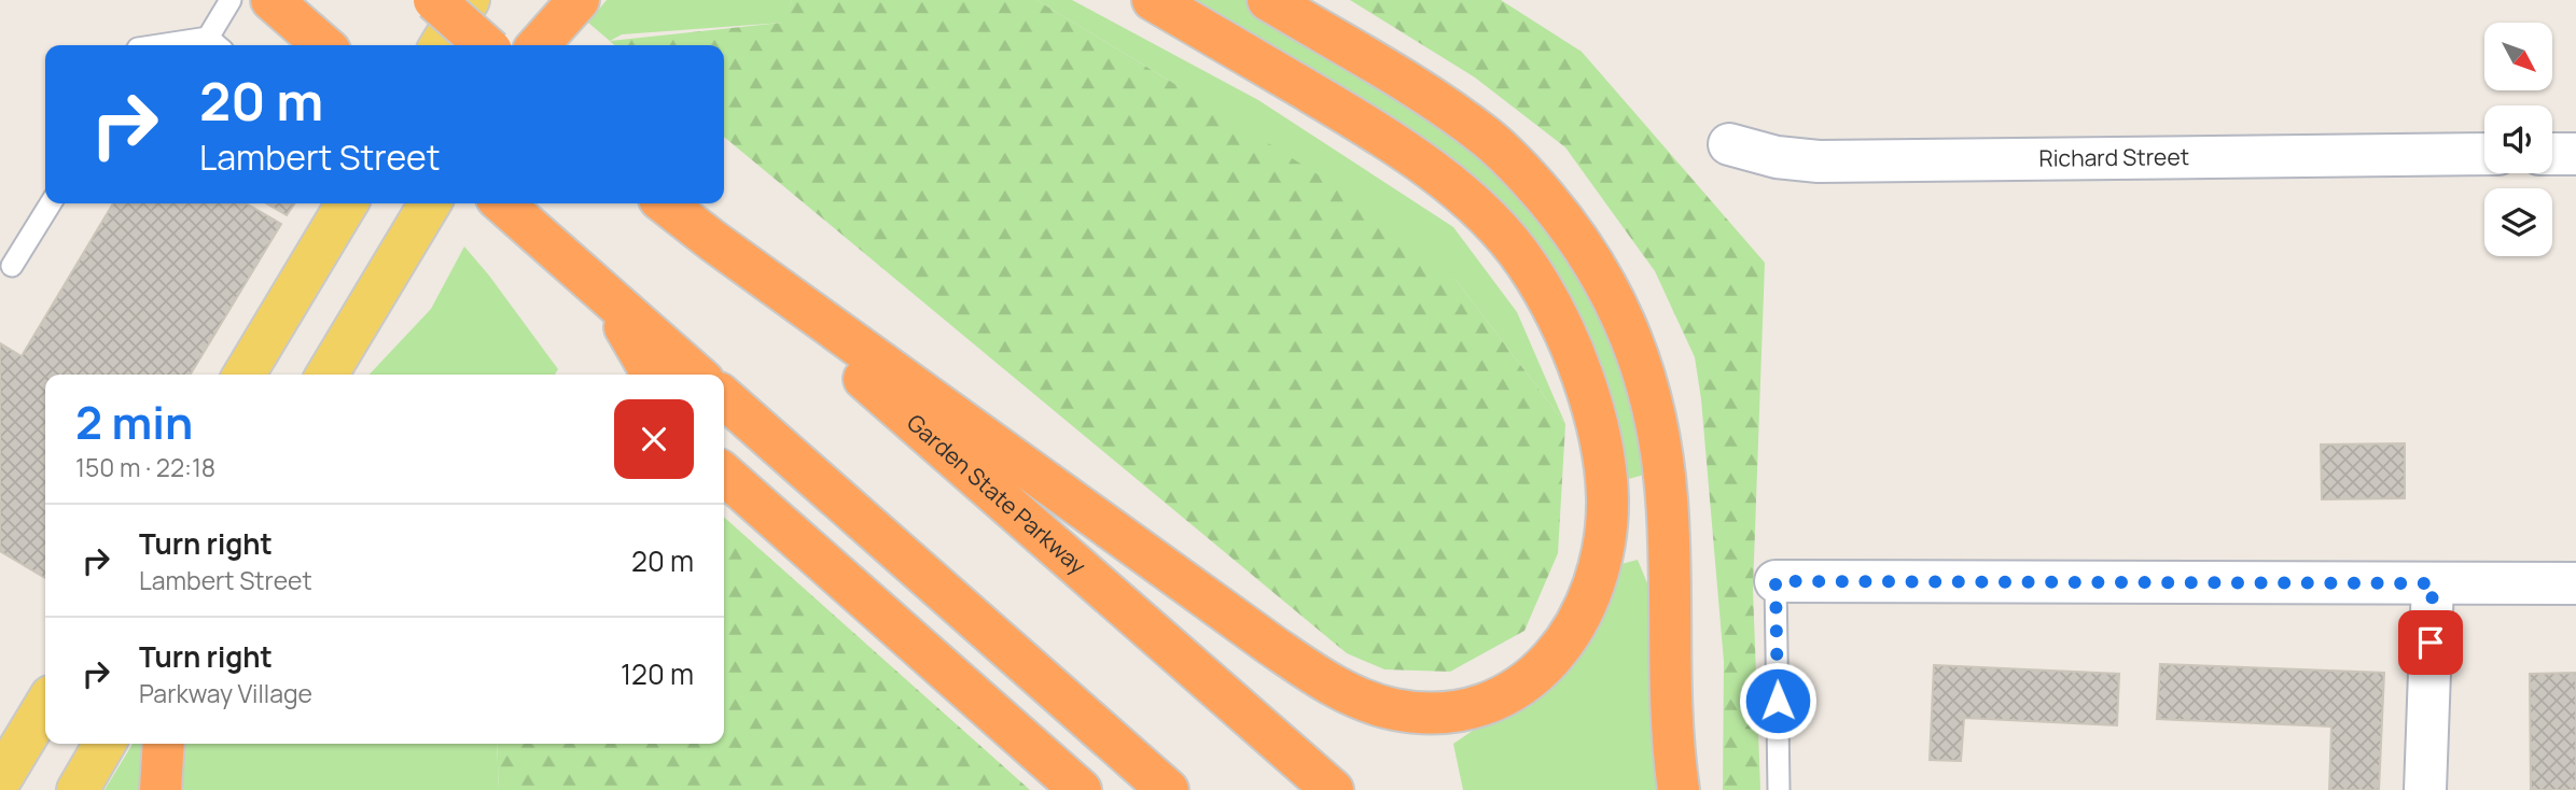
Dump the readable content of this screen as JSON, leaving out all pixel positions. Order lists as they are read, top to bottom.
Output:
{
  "streets": {
    "highway": ["Garden State Parkway"],
    "street": ["Richard Street"]
  },
  "north": "bottom right",
  "page": {
    "turn": ["20 m", "Lambert Street"],
    "heading": ["2 min", "150 m · 22:18"],
    "list": [
      {
        "name": "Turn right",
        "note": "Lambert Street",
        "value": "20 m"
      },
      {
        "name": "Turn right",
        "note": "Parkway Village",
        "value": "120 m"
      }
    ]
  }
}
